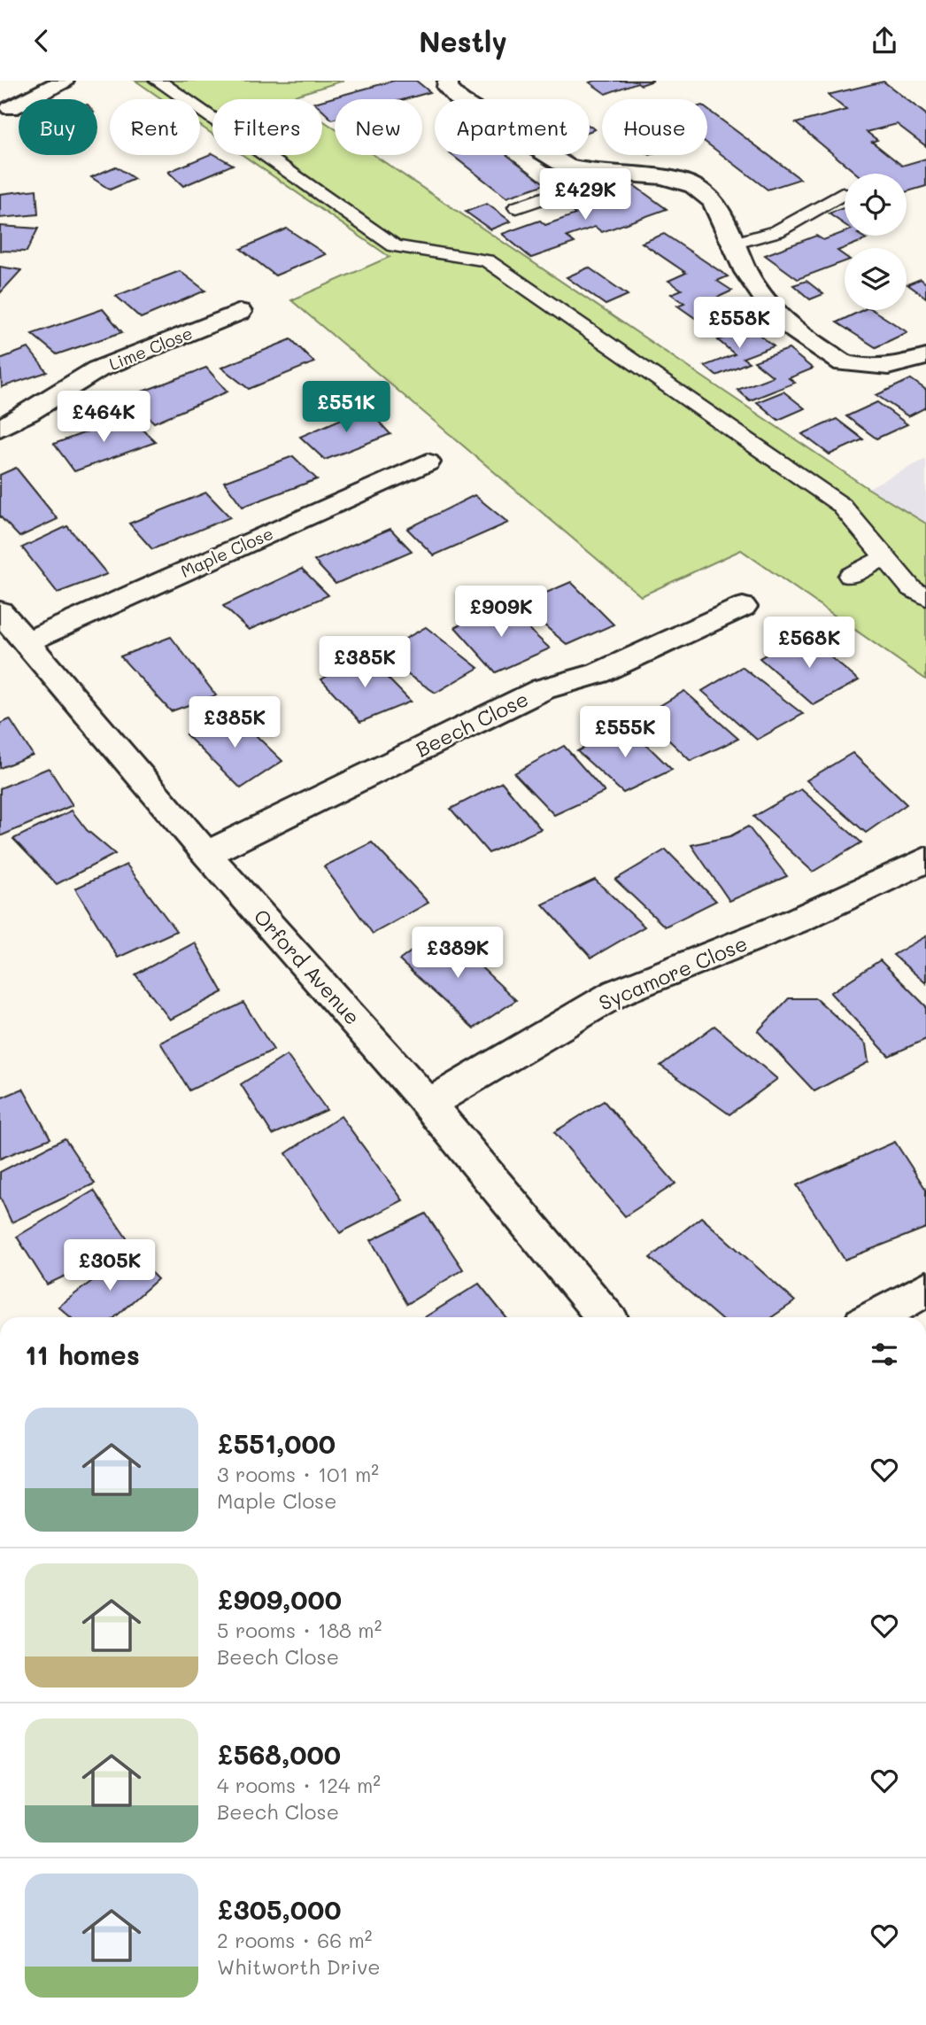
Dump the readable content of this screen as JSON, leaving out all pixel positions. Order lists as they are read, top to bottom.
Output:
{
  "streets": {
    "street": [
      "Lime Close",
      "Maple Close",
      "Beech Close",
      "Orford Avenue",
      "Sycamore Close"
    ]
  },
  "crossings": [
    ["Maple Close", "Orford Avenue"],
    ["Beech Close", "Orford Avenue"],
    ["Orford Avenue", "Sycamore Close"]
  ],
  "page": {
    "header": "Nestly",
    "chip": [
      "Buy",
      "Rent",
      "Filters",
      "New",
      "Apartment",
      "House"
    ],
    "price": [
      "£429K",
      "£558K",
      "£551K",
      "£464K",
      "£909K",
      "£568K",
      "£385K",
      "£385K",
      "£555K",
      "£389K",
      "£305K"
    ],
    "heading": "11 homes",
    "list": [
      {
        "name": "£551,000",
        "note": "3 rooms · 101 m² · Maple Close"
      },
      {
        "name": "£909,000",
        "note": "5 rooms · 188 m² · Beech Close"
      },
      {
        "name": "£568,000",
        "note": "4 rooms · 124 m² · Beech Close"
      },
      {
        "name": "£305,000",
        "note": "2 rooms · 66 m² · Whitworth Drive"
      }
    ]
  }
}
